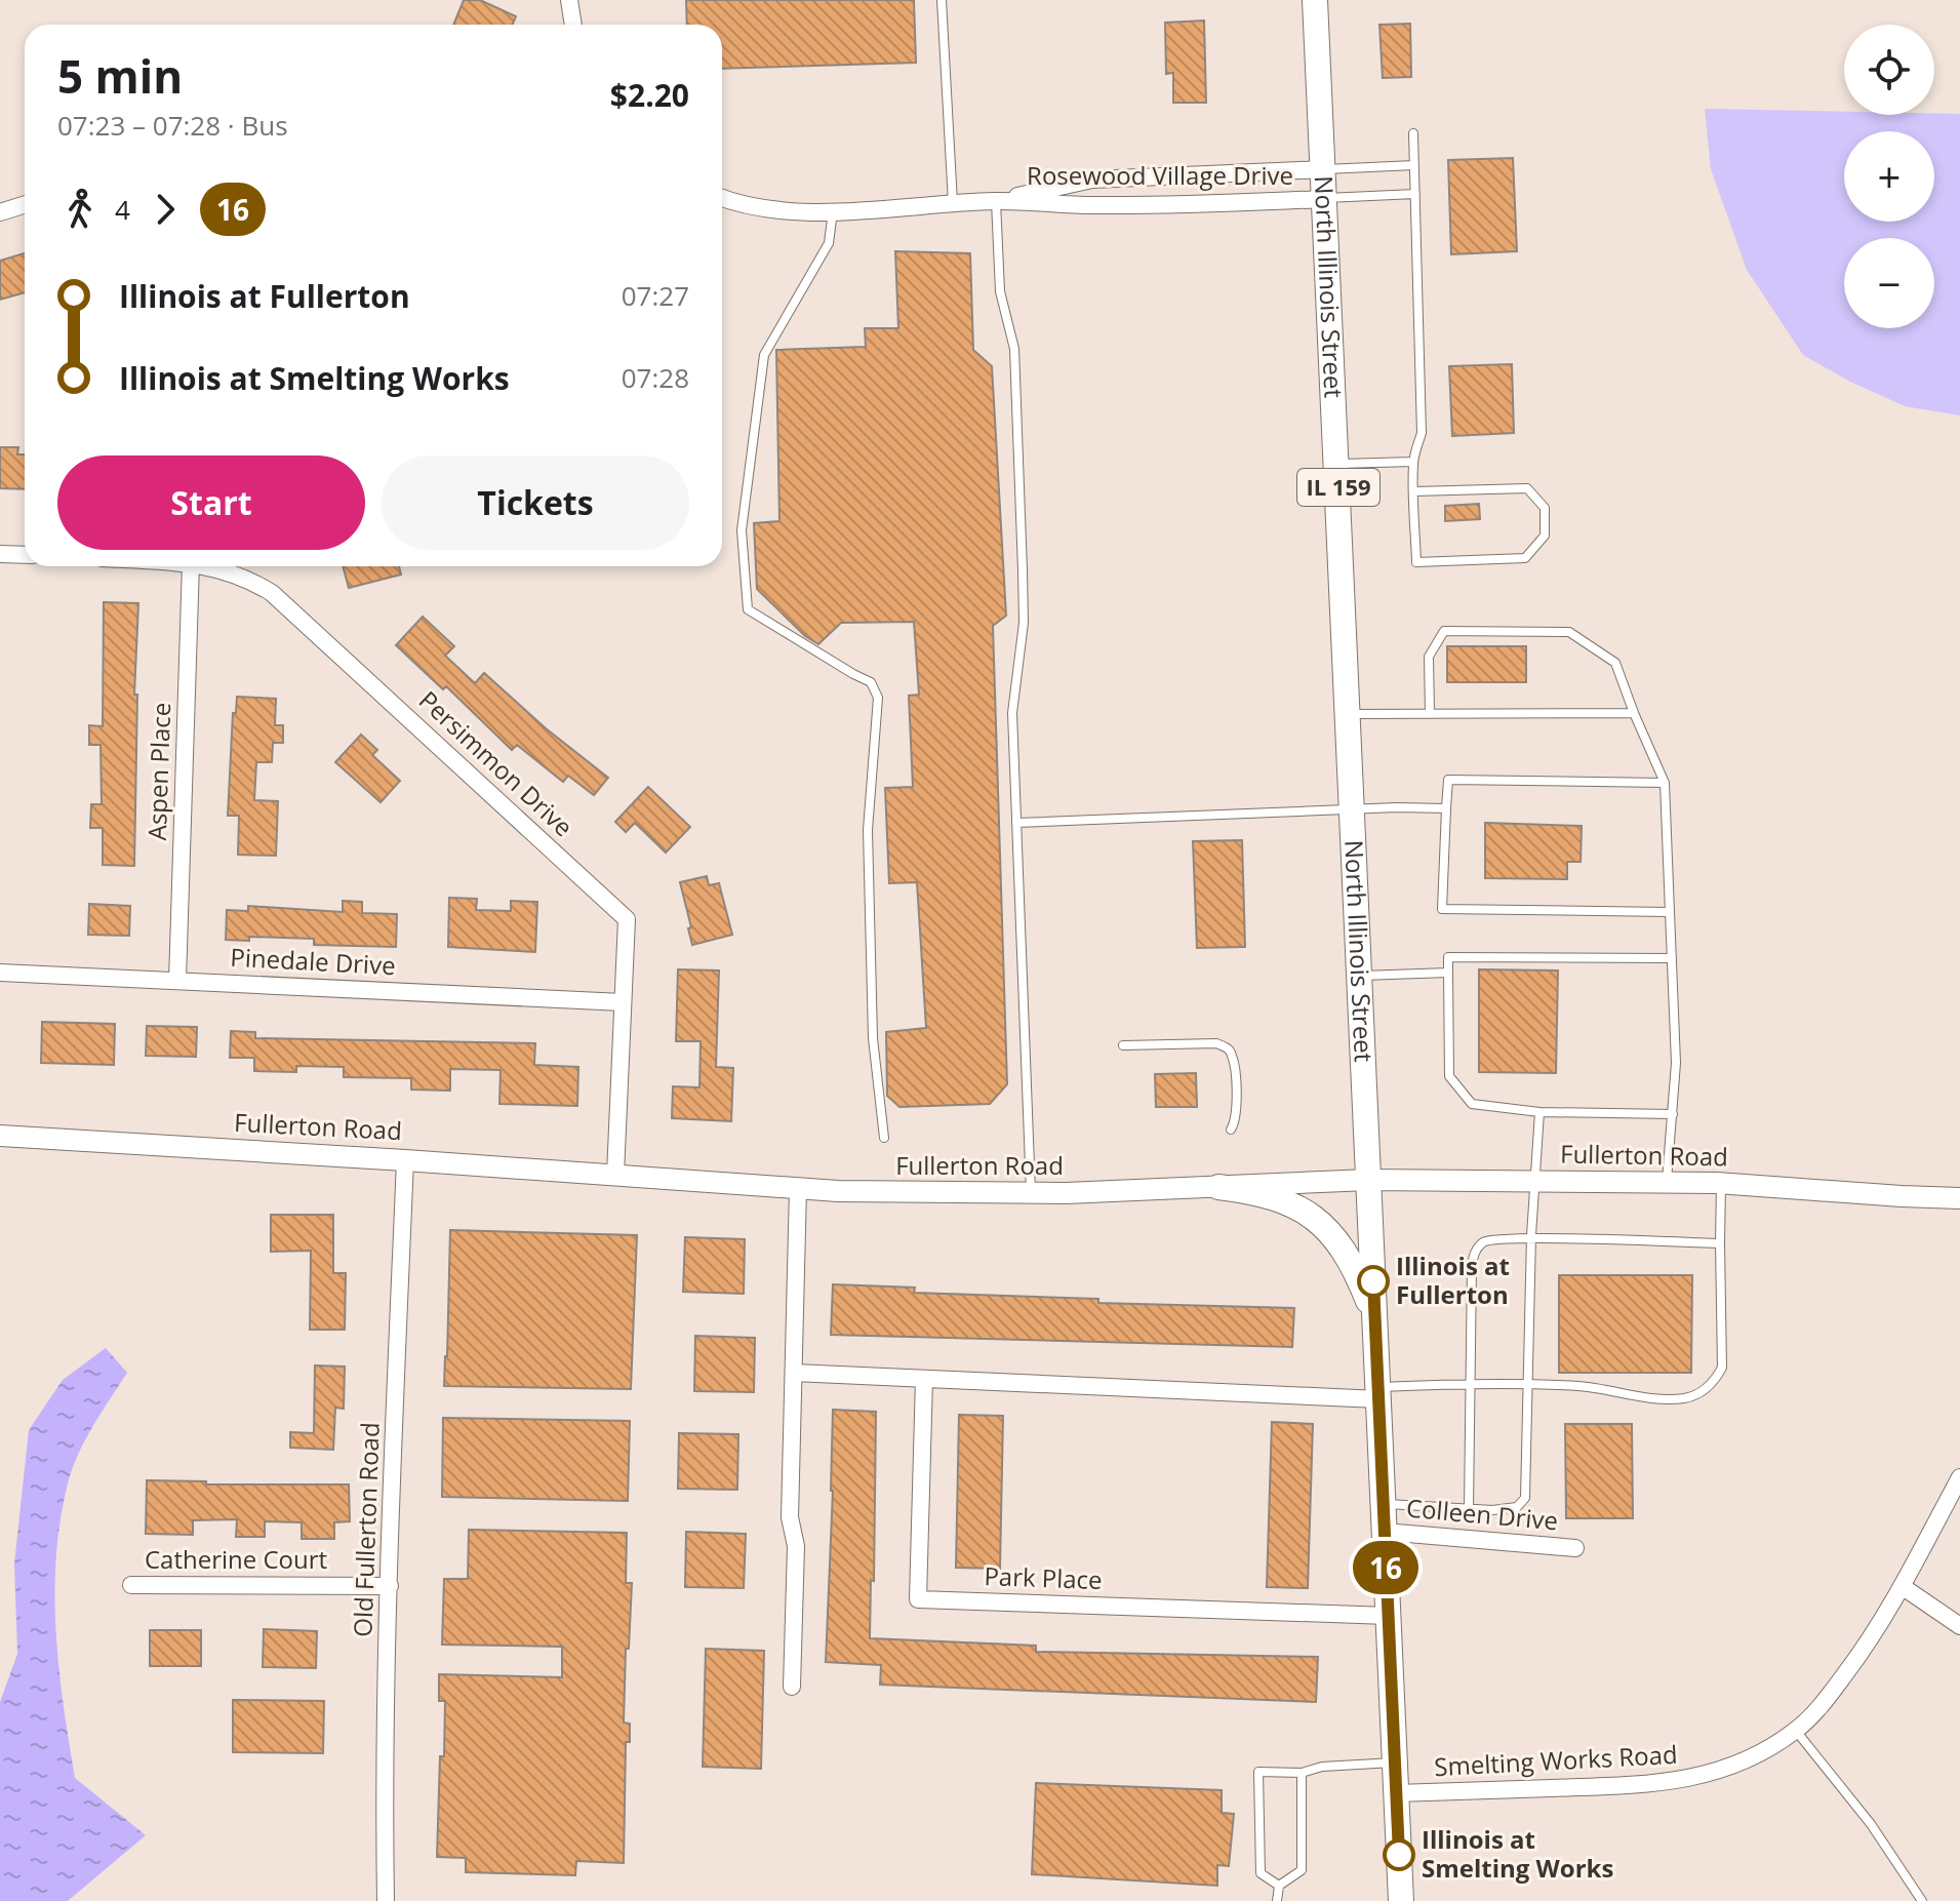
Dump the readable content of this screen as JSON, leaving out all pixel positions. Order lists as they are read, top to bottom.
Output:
{
  "streets": {
    "main road": ["North Illinois Street", "IL 159"],
    "street": [
      "Rosewood Village Drive",
      "Persimmon Drive",
      "Aspen Place",
      "Pinedale Drive",
      "Fullerton Road",
      "Colleen Drive",
      "Old Fullerton Road",
      "Catherine Court",
      "Park Place",
      "Smelting Works Road"
    ]
  },
  "crossings": [
    ["Rosewood Village Drive", "North Illinois Street"],
    ["North Illinois Street", "Fullerton Road"],
    ["North Illinois Street", "Colleen Drive"],
    ["North Illinois Street", "Park Place"],
    ["North Illinois Street", "Smelting Works Road"],
    ["Persimmon Drive", "Pinedale Drive"],
    ["Persimmon Drive", "Fullerton Road"],
    ["Aspen Place", "Pinedale Drive"],
    ["Fullerton Road", "Old Fullerton Road"],
    ["Old Fullerton Road", "Catherine Court"]
  ],
  "places": ["Illinois at Fullerton", "Illinois at Smelting Works"],
  "lines": ["bus line 16"],
  "page": {
    "on_map": "16",
    "map_buttons": ["+", "−"],
    "heading": ["5 min", "07:23 – 07:28 · Bus", "$2.20"],
    "legs": ["4", "16"],
    "list": [
      {
        "name": "Illinois at Fullerton",
        "value": "07:27"
      },
      {
        "name": "Illinois at Smelting Works",
        "value": "07:28"
      }
    ],
    "buttons": ["Start", "Tickets"]
  }
}
